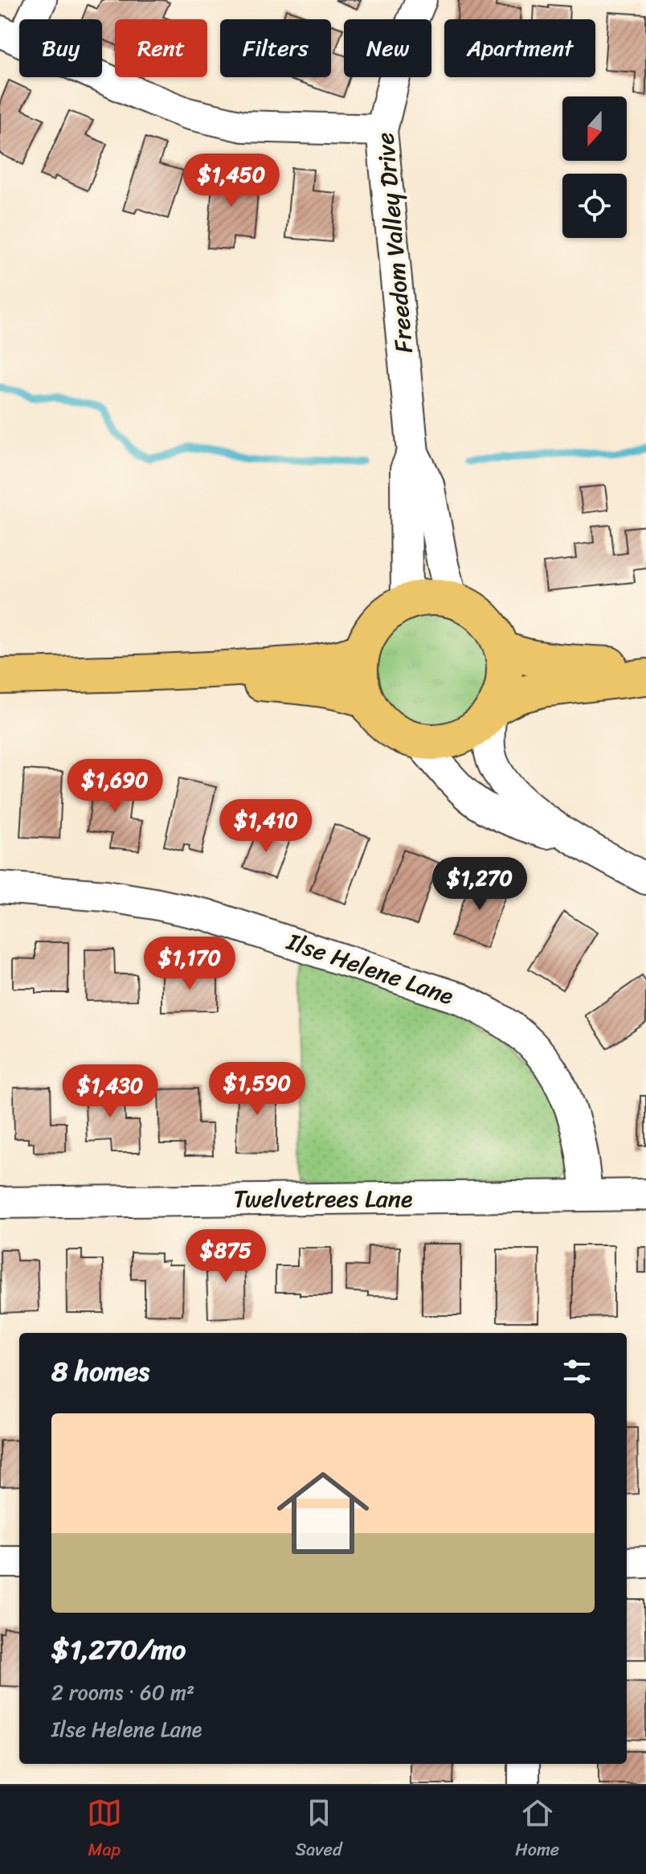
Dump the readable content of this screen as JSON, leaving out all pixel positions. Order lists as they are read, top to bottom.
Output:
{
  "streets": {
    "street": ["Freedom Valley Drive", "Ilse Helene Lane", "Twelvetrees Lane"]
  },
  "crossings": [
    ["Ilse Helene Lane", "Twelvetrees Lane"]
  ],
  "north": "bottom",
  "page": {
    "chip": [
      "Buy",
      "Rent",
      "Filters",
      "New",
      "Apartment"
    ],
    "price": [
      "$1,450",
      "$1,690",
      "$1,410",
      "$1,270",
      "$1,170",
      "$1,590",
      "$1,430",
      "$875"
    ],
    "heading": "8 homes",
    "list": [
      {
        "name": "$1,270/mo",
        "note": "2 rooms · 60 m² · Ilse Helene Lane"
      }
    ],
    "tabs": ["Map", "Saved", "Home"]
  }
}
